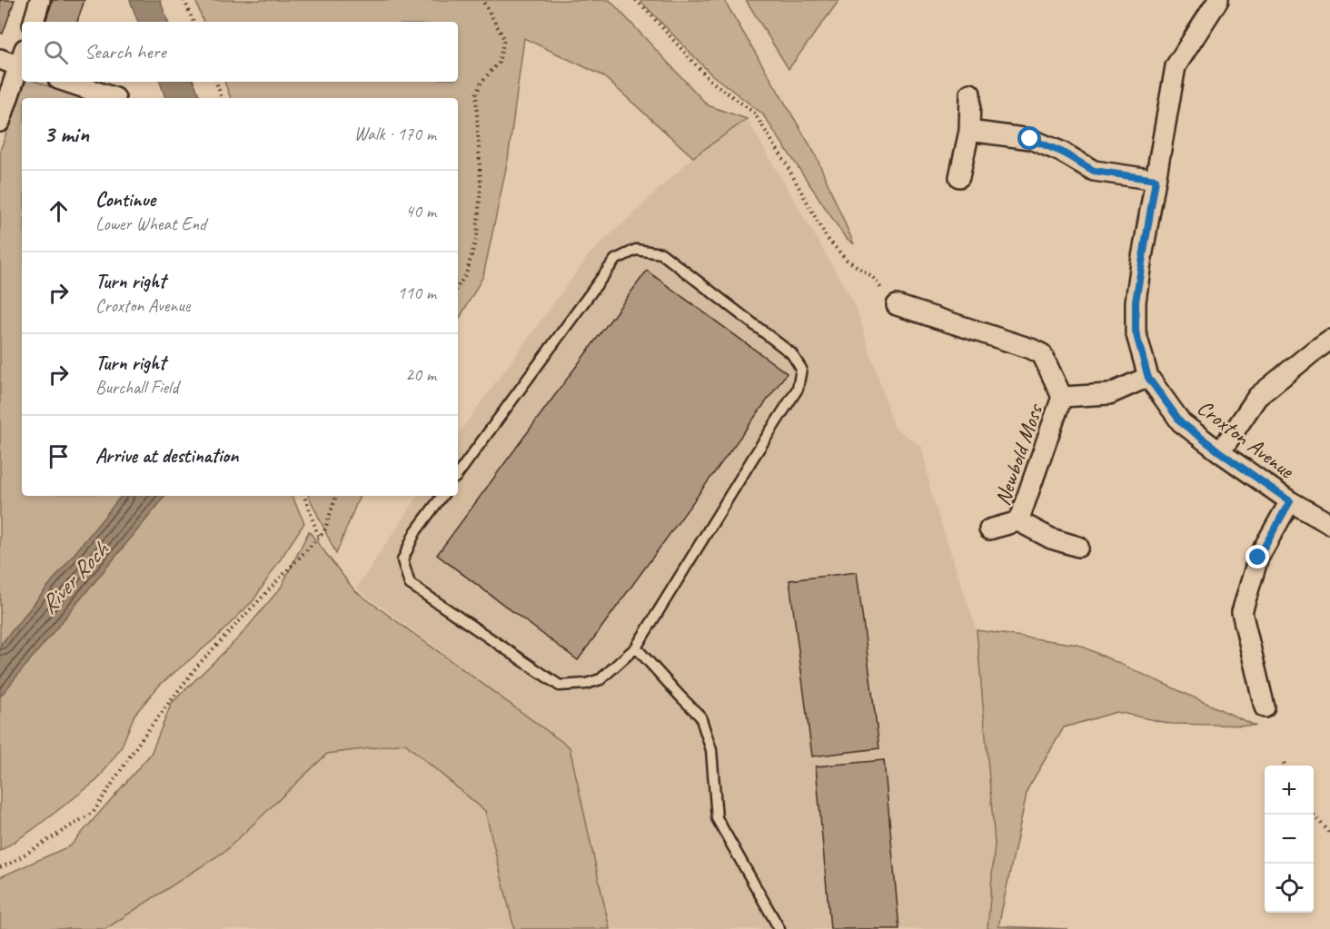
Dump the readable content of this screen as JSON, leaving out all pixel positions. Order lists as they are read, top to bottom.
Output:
{
  "streets": {
    "street": ["Croxton Avenue", "Newbold Moss"]
  },
  "crossings": [
    ["Croxton Avenue", "Newbold Moss"]
  ],
  "water": ["River Roch"],
  "page": {
    "search": "Search here",
    "heading": ["3 min", "Walk · 170 m"],
    "list": [
      ["Continue", "Lower Wheat End", "40 m"],
      ["Turn right", "Croxton Avenue", "110 m"],
      ["Turn right", "Burchall Field", "20 m"],
      "Arrive at destination"
    ],
    "map_buttons": ["+", "−"]
  }
}
